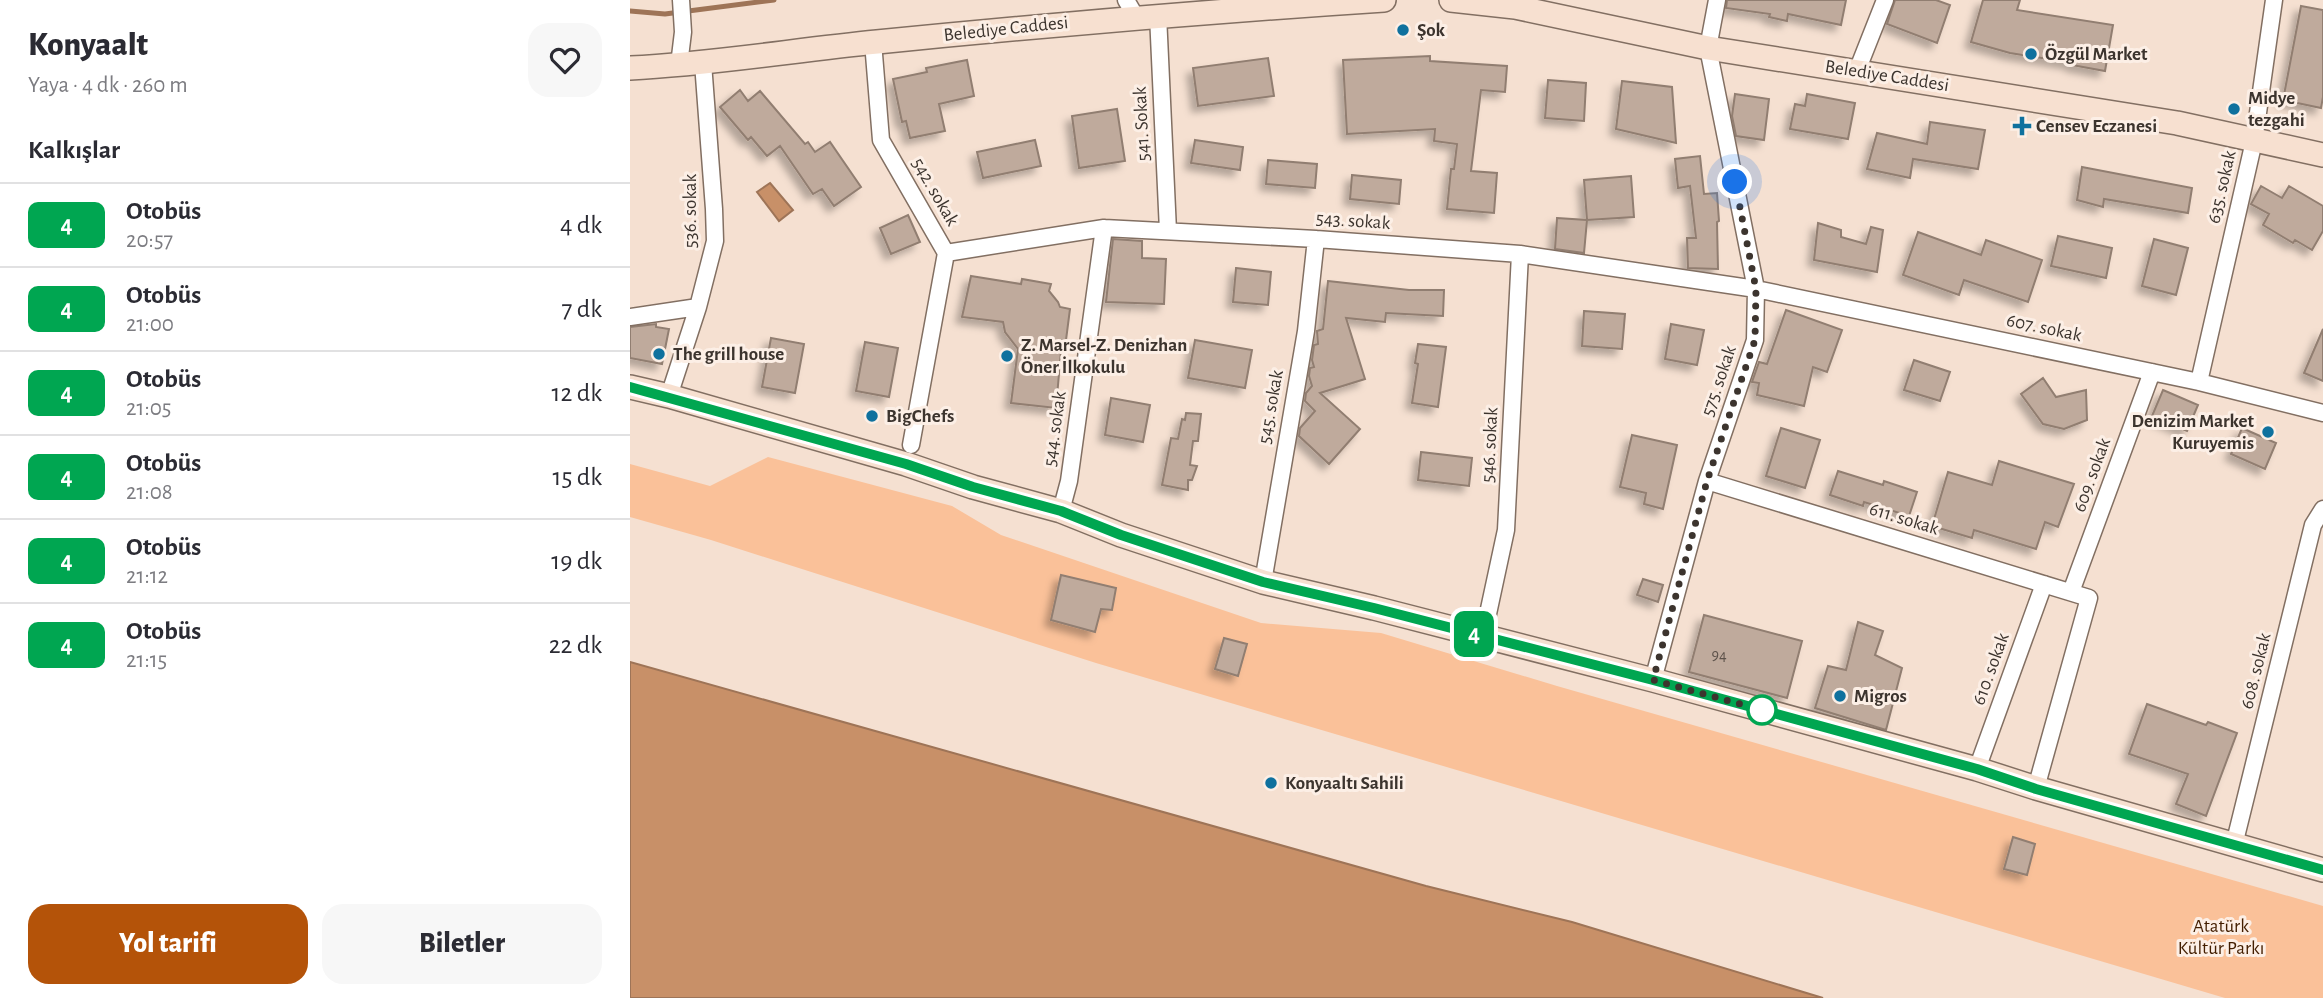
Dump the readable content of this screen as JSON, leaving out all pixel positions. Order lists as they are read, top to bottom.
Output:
{
  "streets": {
    "main road": ["Belediye Caddesi"],
    "street": [
      "541. Sokak",
      "635. sokak",
      "542. sokak",
      "536. sokak",
      "543. sokak",
      "607. sokak",
      "575. sokak",
      "545. sokak",
      "544. sokak",
      "546. sokak",
      "609. sokak",
      "611. sokak",
      "610. sokak",
      "608. sokak"
    ]
  },
  "crossings": [
    ["Belediye Caddesi", "541. Sokak"],
    ["Belediye Caddesi", "635. sokak"],
    ["Belediye Caddesi", "542. sokak"],
    ["Belediye Caddesi", "536. sokak"],
    ["Belediye Caddesi", "575. sokak"],
    ["541. Sokak", "543. sokak"],
    ["635. sokak", "607. sokak"],
    ["542. sokak", "543. sokak"],
    ["543. sokak", "607. sokak"],
    ["543. sokak", "575. sokak"],
    ["543. sokak", "545. sokak"],
    ["543. sokak", "544. sokak"],
    ["543. sokak", "546. sokak"],
    ["607. sokak", "575. sokak"],
    ["607. sokak", "609. sokak"],
    ["575. sokak", "611. sokak"],
    ["609. sokak", "611. sokak"],
    ["611. sokak", "610. sokak"]
  ],
  "parks": ["Atatürk Kültür Parkı"],
  "places": {
    "other": [
      "Şok",
      "Özgül Market",
      "Midye tezgahi",
      "The grill house",
      "Z. Marsel-Z. Denizhan Öner İlkokulu",
      "BigChefs",
      "Denizim Market Kuruyemis",
      "Migros",
      "Konyaaltı Sahili"
    ],
    "health": ["Censev Eczanesi"]
  },
  "lines": ["bus line 4"],
  "house_numbers": ["94"],
  "page": {
    "heading": [
      ["Konyaalt", "Yaya · 4 dk · 260 m"],
      "Kalkışlar"
    ],
    "on_map": "4",
    "list": [
      {
        "mark": "4",
        "name": "Otobüs",
        "note": "20:57",
        "value": "4 dk"
      },
      {
        "mark": "4",
        "name": "Otobüs",
        "note": "21:00",
        "value": "7 dk"
      },
      {
        "mark": "4",
        "name": "Otobüs",
        "note": "21:05",
        "value": "12 dk"
      },
      {
        "mark": "4",
        "name": "Otobüs",
        "note": "21:08",
        "value": "15 dk"
      },
      {
        "mark": "4",
        "name": "Otobüs",
        "note": "21:12",
        "value": "19 dk"
      },
      {
        "mark": "4",
        "name": "Otobüs",
        "note": "21:15",
        "value": "22 dk"
      }
    ],
    "buttons": ["Yol tarifi", "Biletler"]
  }
}
